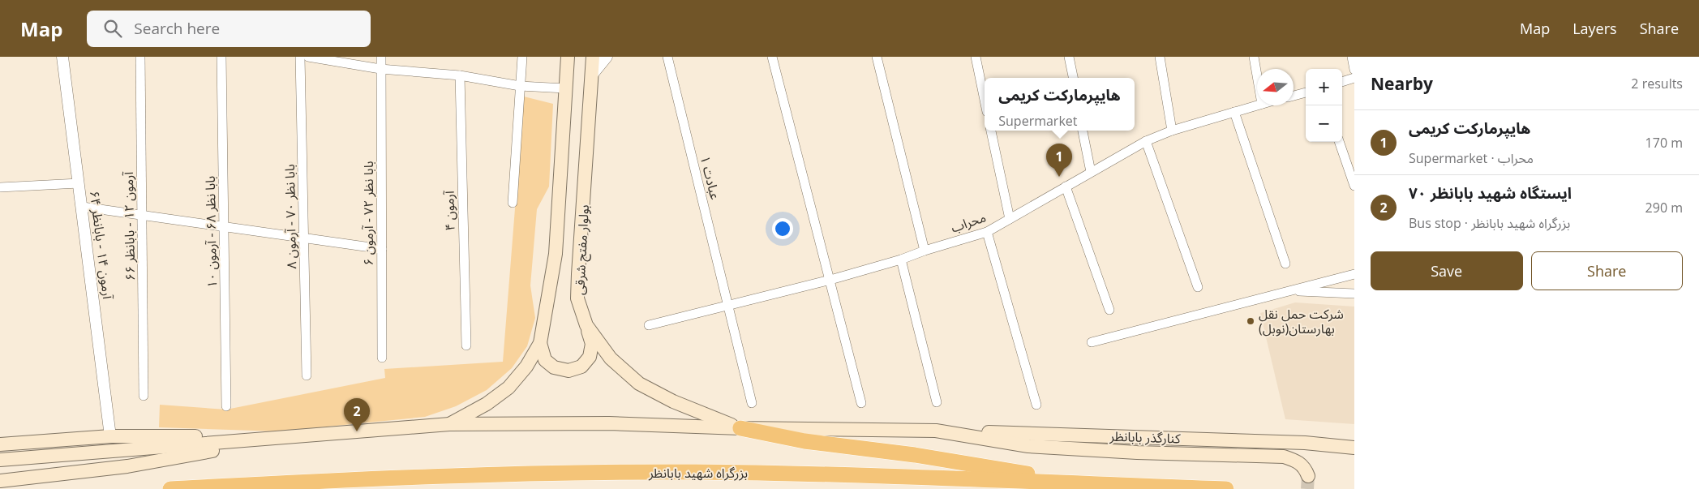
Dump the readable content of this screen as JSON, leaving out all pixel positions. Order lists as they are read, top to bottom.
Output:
{
  "streets": {
    "highway": ["بزرگراه شهید بابانظر"],
    "main road": ["بولوار مفتح شرقی", "کنارگذر بابانظر"],
    "street": [
      "عبادت ۱",
      "آرمون ۴",
      "بابا نظر ۷۲ - آرمون ۶",
      "بابا نظر ۷۰ - آرمون ۸",
      "محراب",
      "آرمون ۱۲ - بابانظر ۶۶",
      "بابا نظر ۶۸ - آرمون ۱۰",
      "آرمون ۱۴ - بابانظر ۶۴"
    ]
  },
  "crossings": [
    ["عبادت ۱", "محراب"]
  ],
  "places": ["شرکت حمل نقل بهارستان(نوبل)"],
  "north": "left",
  "page": {
    "header": "Map",
    "search": "Search here",
    "nav": ["Map", "Layers", "Share"],
    "heading": ["Nearby", "2 results"],
    "map_buttons": ["+", "−"],
    "popup": ["هایپرمارکت کریمی", "Supermarket"],
    "list": [
      {
        "mark": "1",
        "name": "هایپرمارکت کریمی",
        "note": "Supermarket · محراب",
        "value": "170 m"
      },
      {
        "mark": "2",
        "name": "ایستگاه شهید بابانظر ۷۰",
        "note": "Bus stop · بزرگراه شهید بابانظر",
        "value": "290 m"
      }
    ],
    "pins": ["1", "2"],
    "buttons": ["Save", "Share"]
  }
}
